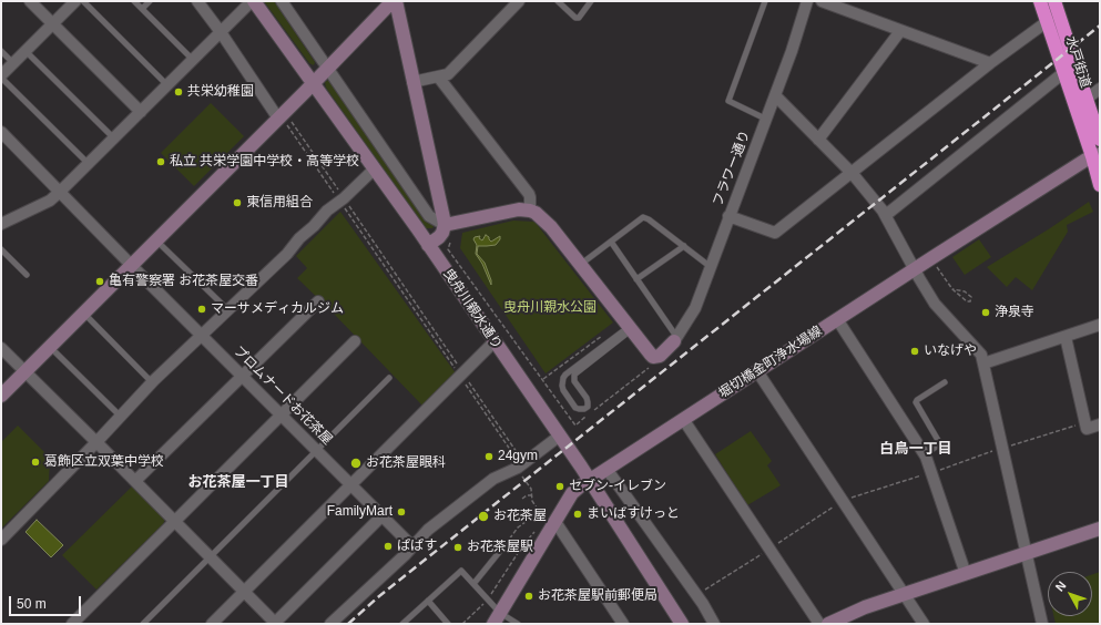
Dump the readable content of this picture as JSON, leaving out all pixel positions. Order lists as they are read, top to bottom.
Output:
{
  "streets": {
    "highway": ["水戸街道"],
    "street": [
      "フラワー通り",
      "曳舟川親水通り",
      "堀切橋金町浄水場線",
      "プロムナードお花茶屋"
    ]
  },
  "crossings": [
    ["水戸街道", "堀切橋金町浄水場線"],
    ["曳舟川親水通り", "堀切橋金町浄水場線"]
  ],
  "districts": ["白鳥一丁目", "お花茶屋一丁目"],
  "parks": ["曳舟川親水公園"],
  "places": [
    "共栄幼稚園",
    "私立 共栄学園中学校・高等学校",
    "東信用組合",
    "亀有警察署 お花茶屋交番",
    "マーサメディカルジム",
    "浄泉寺",
    "いなげや",
    "24gym",
    "葛飾区立双葉中学校",
    "お花茶屋眼科",
    "セブン-イレブン",
    "FamilyMart",
    "まいばすけっと",
    "お花茶屋",
    "ぱぱす",
    "お花茶屋駅",
    "お花茶屋駅前郵便局"
  ],
  "scale_bar": "50 m",
  "north": "top left"
}
